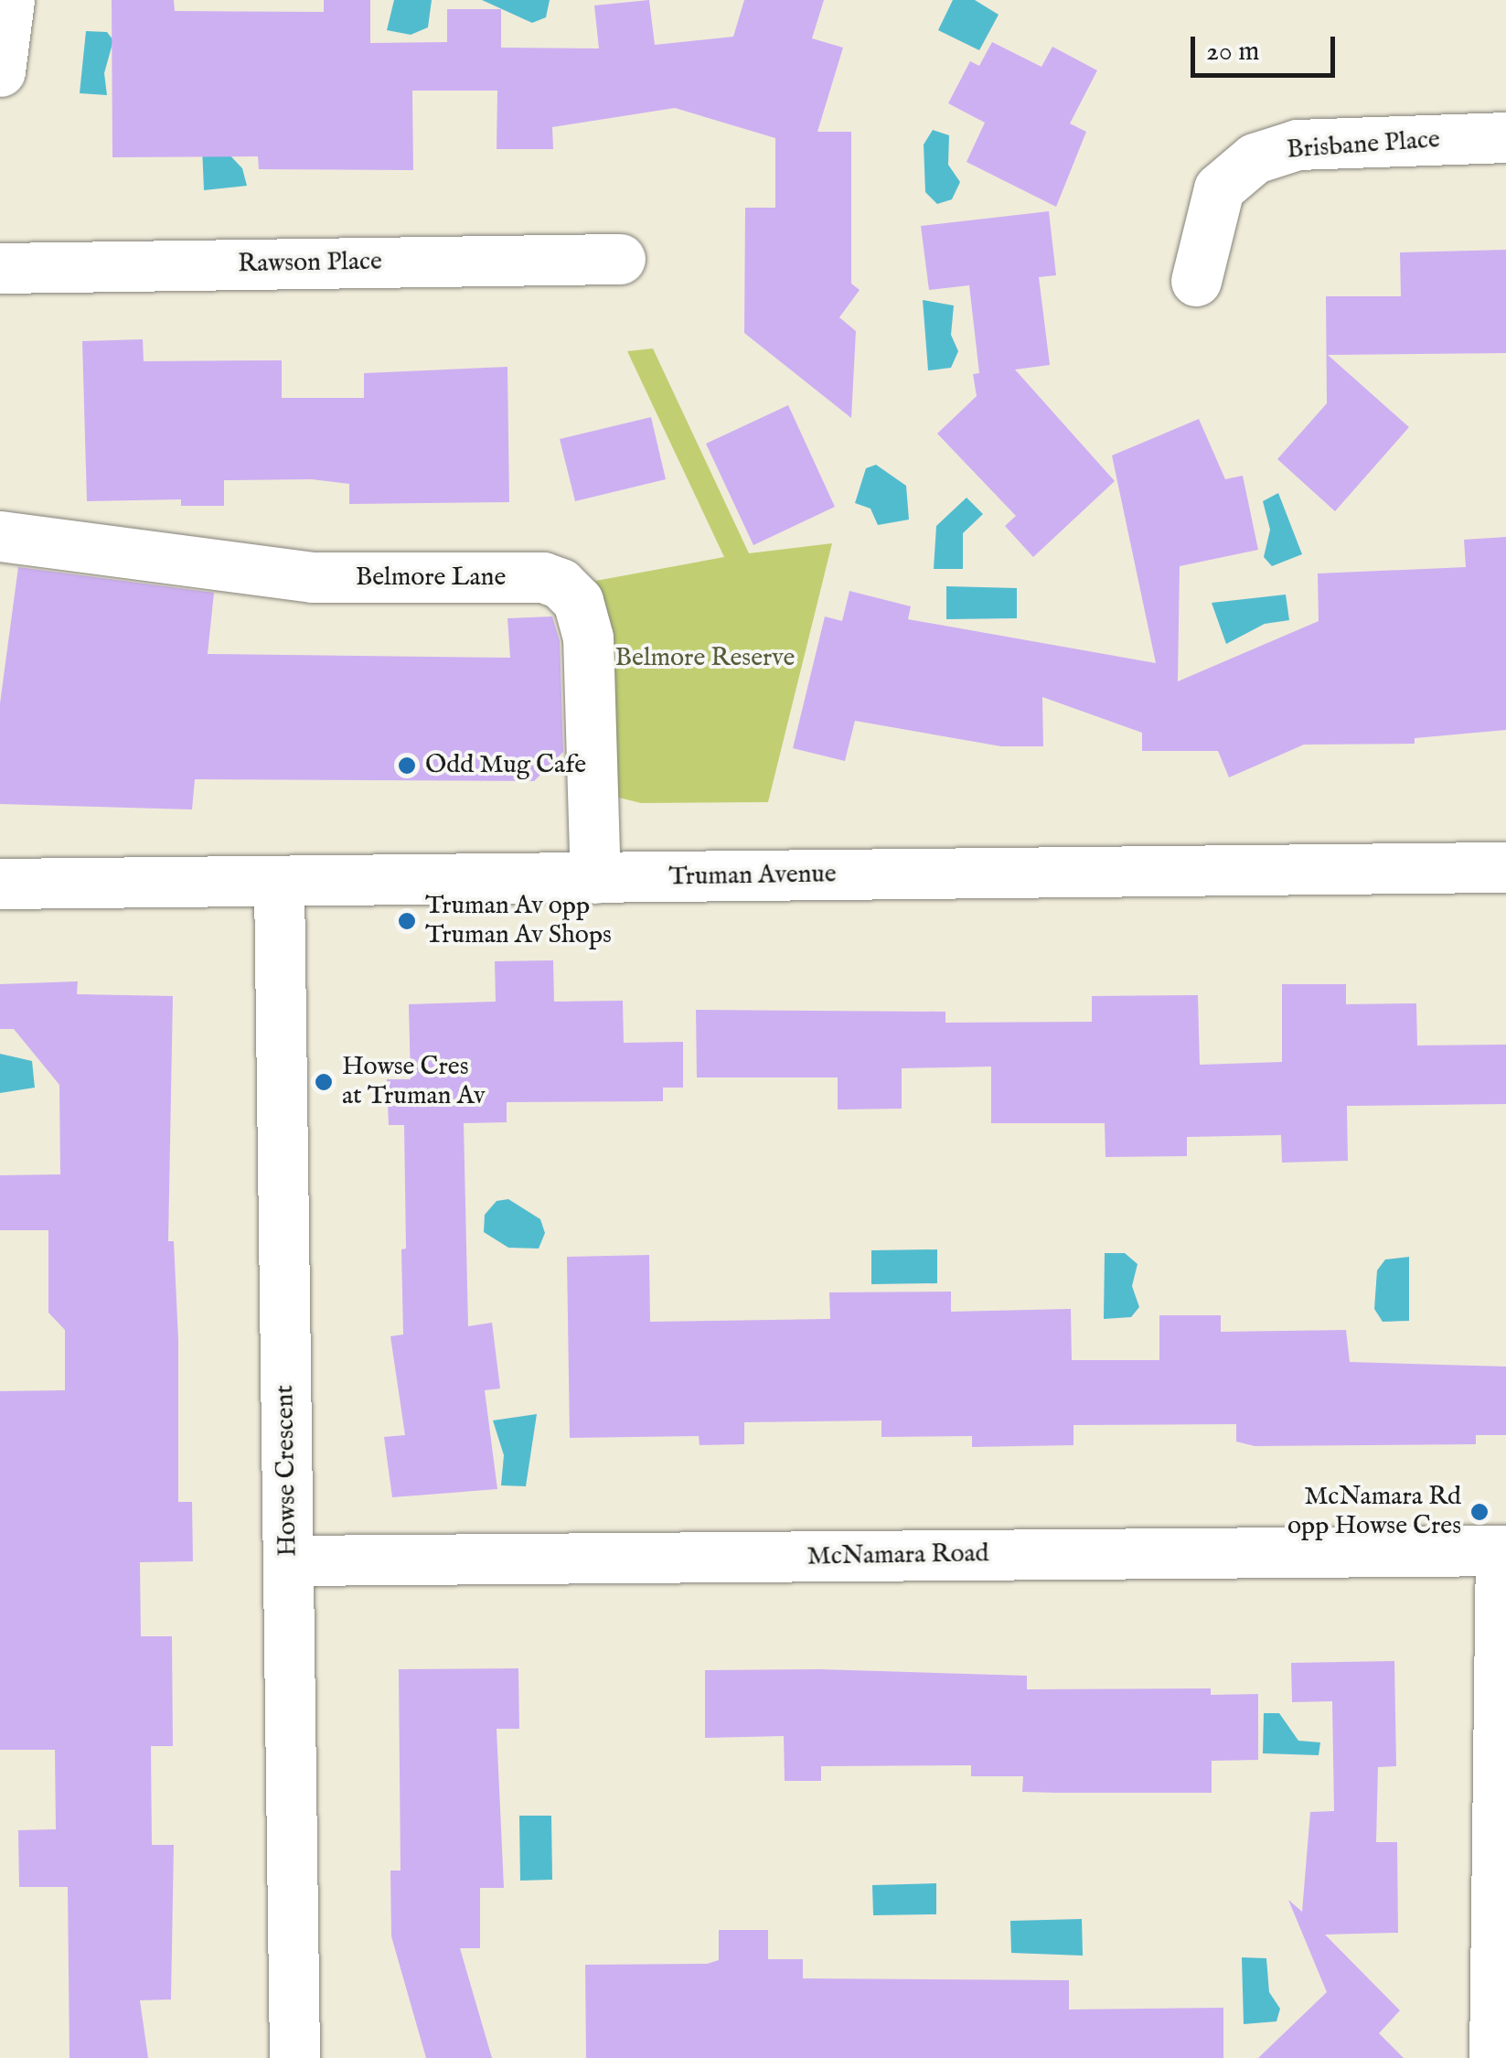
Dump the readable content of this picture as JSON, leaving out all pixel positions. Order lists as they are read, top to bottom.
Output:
{
  "streets": {
    "street": [
      "Brisbane Place",
      "Rawson Place",
      "Belmore Lane",
      "Truman Avenue",
      "Howse Crescent",
      "McNamara Road"
    ]
  },
  "crossings": [
    ["Belmore Lane", "Truman Avenue"],
    ["Truman Avenue", "Howse Crescent"],
    ["Howse Crescent", "McNamara Road"]
  ],
  "parks": ["Belmore Reserve"],
  "places": [
    "Odd Mug Cafe",
    "Truman Av opp Truman Av Shops",
    "Howse Cres at Truman Av",
    "McNamara Rd opp Howse Cres"
  ],
  "scale_bar": "20 m"
}
